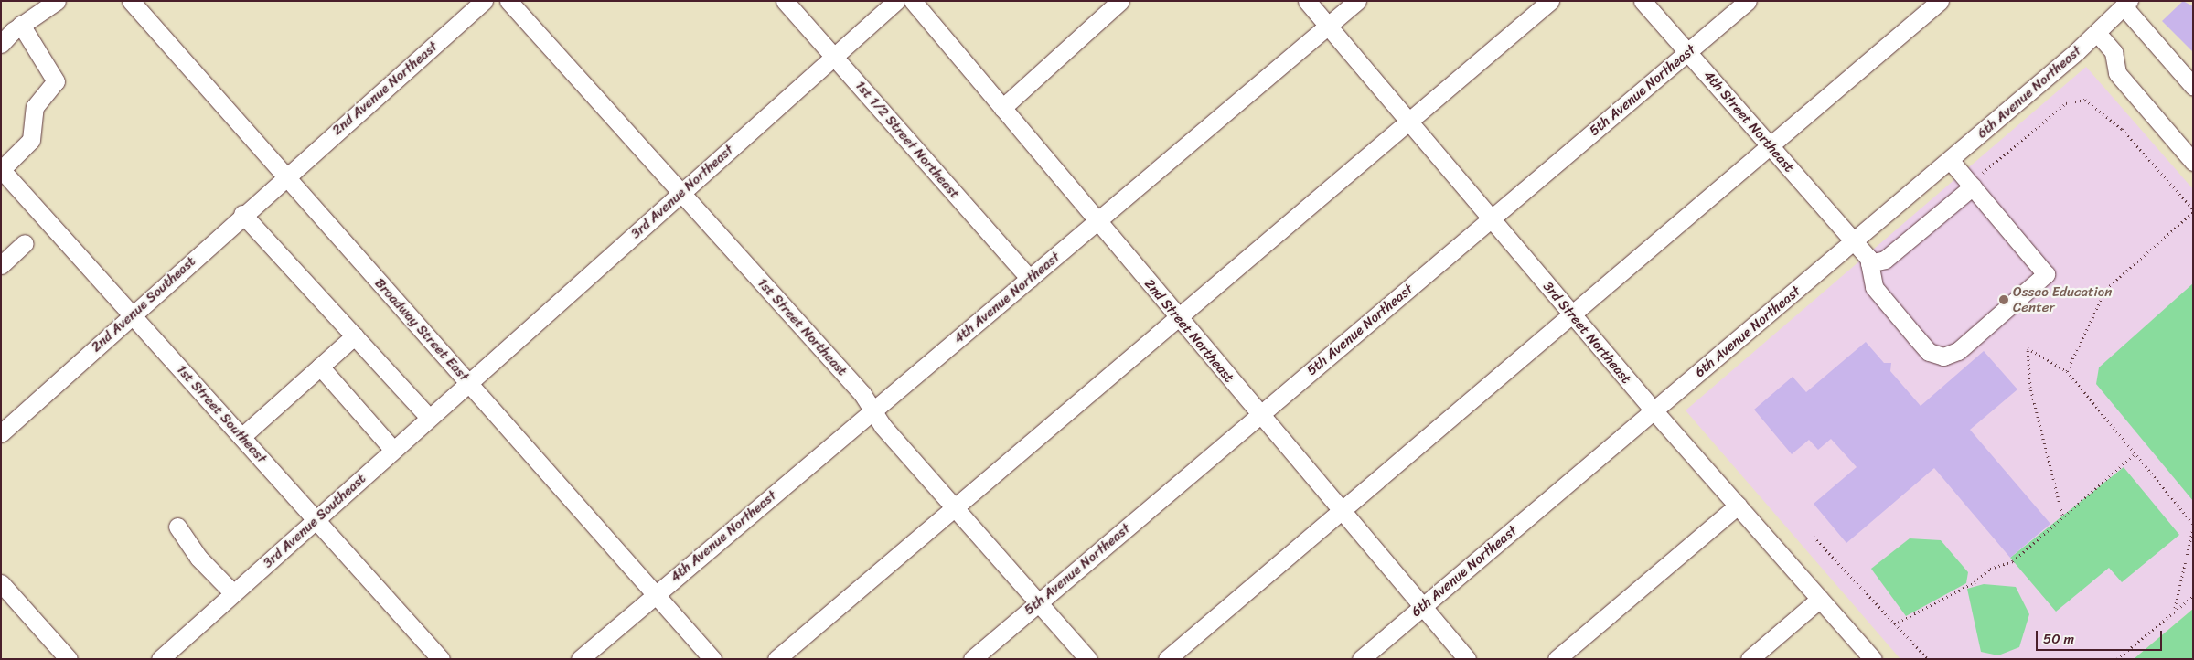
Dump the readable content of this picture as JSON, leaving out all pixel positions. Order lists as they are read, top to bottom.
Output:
{
  "streets": {
    "street": [
      "2nd Avenue Northeast",
      "5th Avenue Northeast",
      "6th Avenue Northeast",
      "4th Street Northeast",
      "1st 1/2 Street Northeast",
      "3rd Avenue Northeast",
      "4th Avenue Northeast",
      "2nd Avenue Southeast",
      "1st Street Northeast",
      "Broadway Street East",
      "2nd Street Northeast",
      "3rd Street Northeast",
      "1st Street Southeast",
      "3rd Avenue Southeast"
    ]
  },
  "crossings": [
    ["2nd Avenue Northeast", "2nd Avenue Southeast"],
    ["2nd Avenue Northeast", "Broadway Street East"],
    ["5th Avenue Northeast", "4th Street Northeast"],
    ["5th Avenue Northeast", "1st Street Northeast"],
    ["5th Avenue Northeast", "2nd Street Northeast"],
    ["5th Avenue Northeast", "3rd Street Northeast"],
    ["6th Avenue Northeast", "4th Street Northeast"],
    ["6th Avenue Northeast", "2nd Street Northeast"],
    ["6th Avenue Northeast", "3rd Street Northeast"],
    ["1st 1/2 Street Northeast", "3rd Avenue Northeast"],
    ["1st 1/2 Street Northeast", "4th Avenue Northeast"],
    ["3rd Avenue Northeast", "1st Street Northeast"],
    ["3rd Avenue Northeast", "Broadway Street East"],
    ["3rd Avenue Northeast", "3rd Avenue Southeast"],
    ["4th Avenue Northeast", "1st Street Northeast"],
    ["4th Avenue Northeast", "Broadway Street East"],
    ["4th Avenue Northeast", "2nd Street Northeast"],
    ["4th Avenue Northeast", "3rd Street Northeast"],
    ["2nd Avenue Southeast", "Broadway Street East"],
    ["2nd Avenue Southeast", "1st Street Southeast"],
    ["Broadway Street East", "3rd Avenue Southeast"],
    ["1st Street Southeast", "3rd Avenue Southeast"]
  ],
  "places": ["Osseo Education Center"],
  "scale_bar": "50 m"
}
